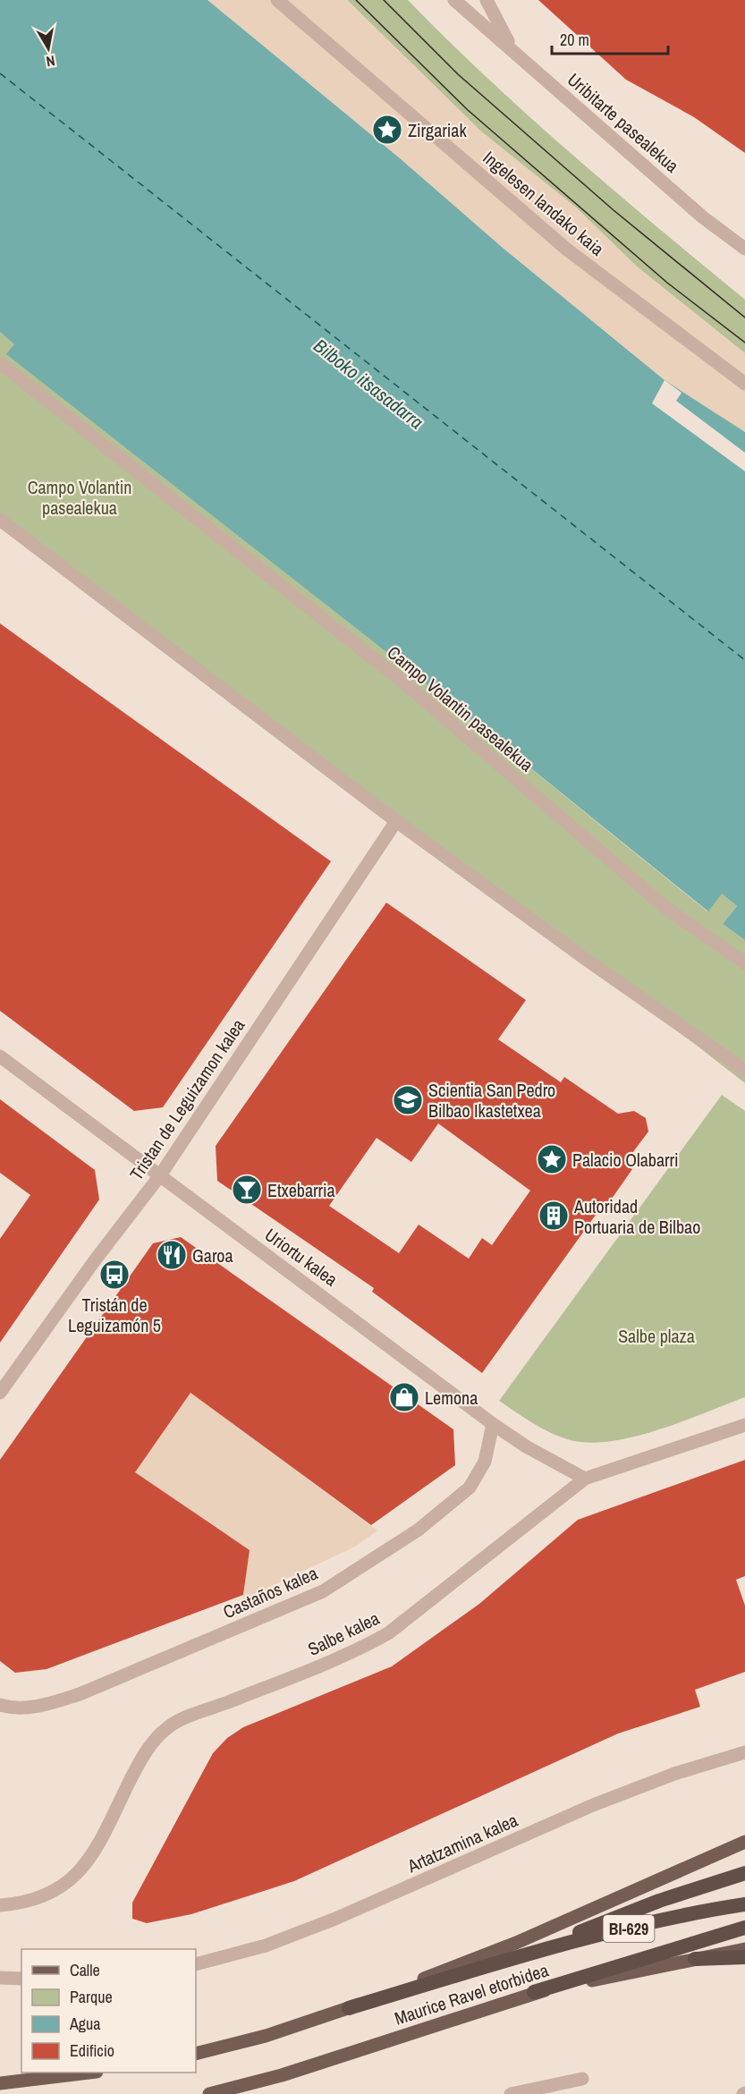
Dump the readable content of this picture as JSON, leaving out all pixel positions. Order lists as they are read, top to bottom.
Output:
{
  "streets": {
    "highway": ["BI-629", "Maurice Ravel etorbidea"],
    "street": [
      "Uribitarte pasealekua",
      "Ingelesen landako kaia",
      "Campo Volantin pasealekua",
      "Tristan de Leguizamon kalea",
      "Uriortu kalea",
      "Castaños kalea",
      "Salbe kalea",
      "Artatzamina kalea"
    ]
  },
  "crossings": [
    ["Tristan de Leguizamon kalea", "Uriortu kalea"],
    ["Uriortu kalea", "Castaños kalea"],
    ["Uriortu kalea", "Salbe kalea"],
    ["BI-629", "Maurice Ravel etorbidea"]
  ],
  "water": ["Bilboko itsasadarra"],
  "parks": ["Campo Volantin pasealekua", "Salbe plaza"],
  "places": {
    "place": ["Zirgariak", "Palacio Olabarri"],
    "school or university": ["Scientia San Pedro Bilbao Ikastetxea"],
    "bar": ["Etxebarria"],
    "building": ["Autoridad Portuaria de Bilbao"],
    "restaurant": ["Garoa"],
    "bus stop": ["Tristán de Leguizamón 5"],
    "shop": ["Lemona"]
  },
  "legend": [
    "Calle",
    "Parque",
    "Agua",
    "Edificio"
  ],
  "scale_bar": "20 m",
  "north": "bottom"
}
